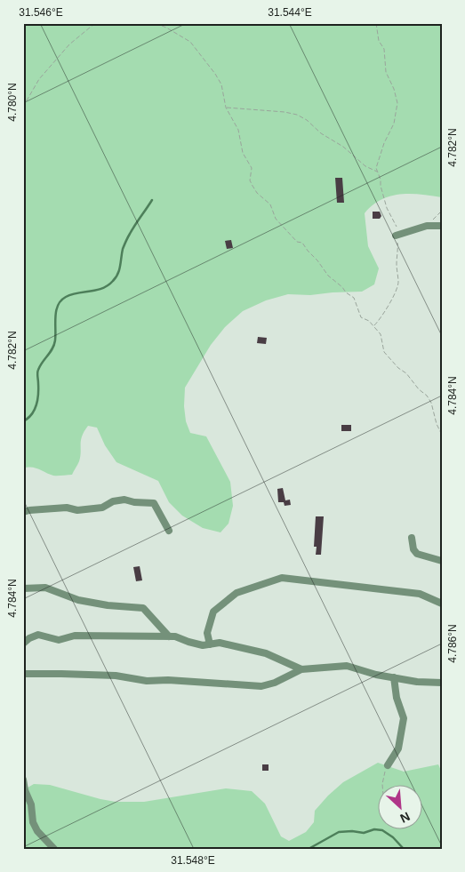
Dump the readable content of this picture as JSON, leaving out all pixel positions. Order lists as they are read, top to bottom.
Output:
{
  "north": "bottom right",
  "coordinates": [
    "31.546°E",
    "31.544°E",
    "4.780°N",
    "4.782°N",
    "4.784°N",
    "4.786°N",
    "31.548°E"
  ]
}
